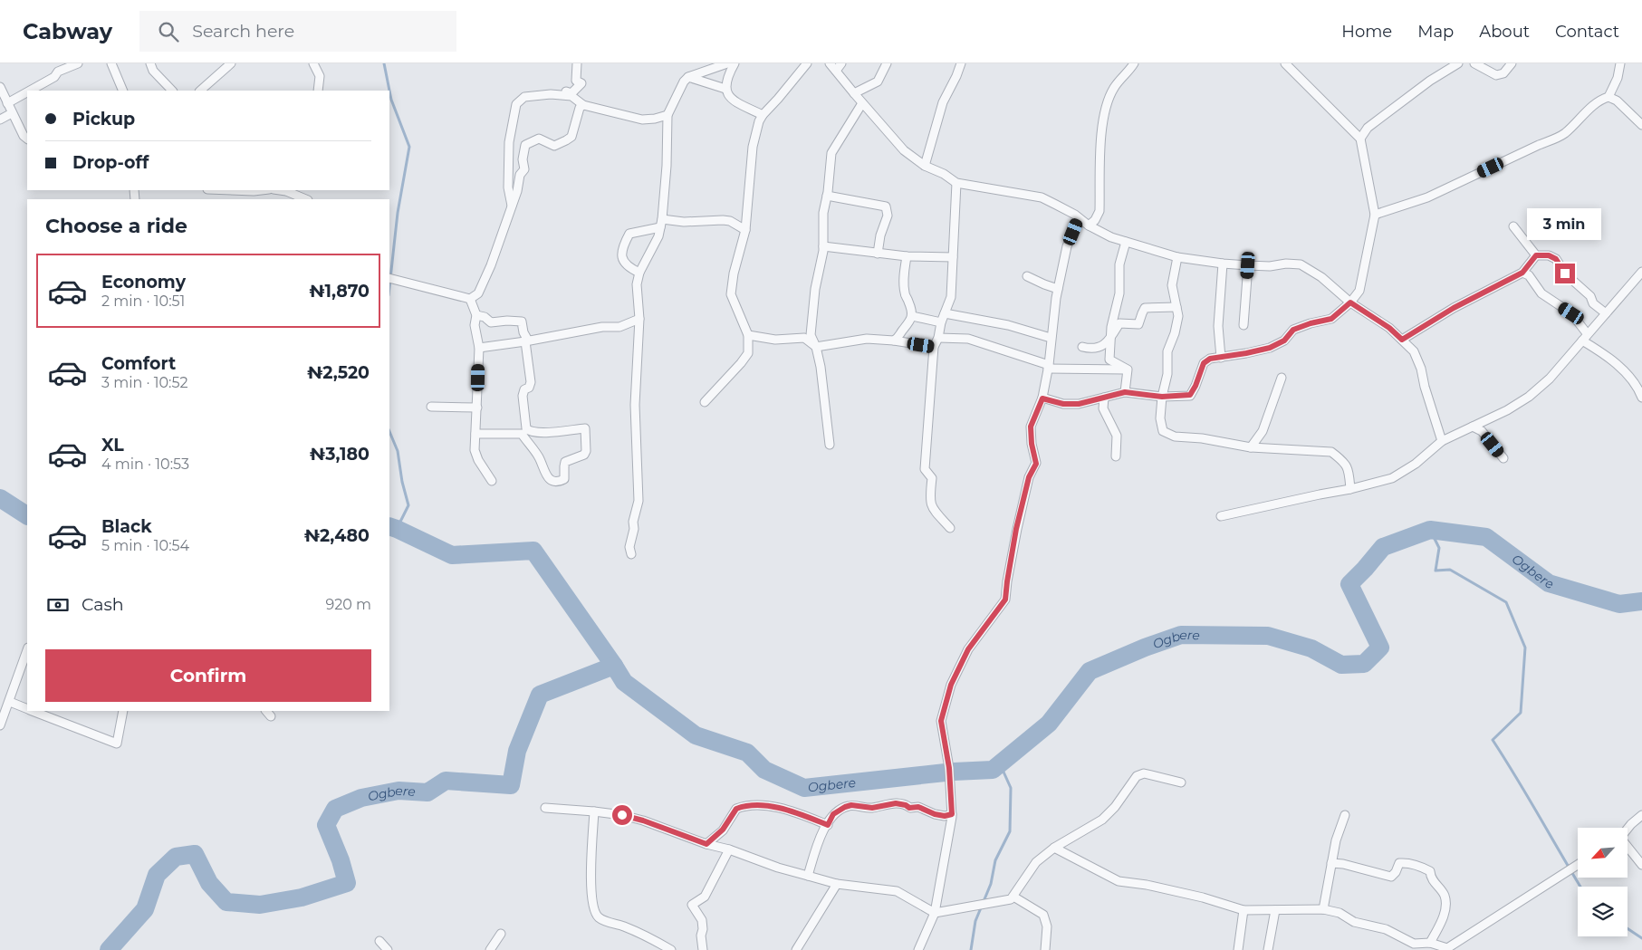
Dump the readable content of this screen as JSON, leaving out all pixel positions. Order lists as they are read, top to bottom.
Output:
{
  "water": ["Ogbere"],
  "north": "bottom left",
  "page": {
    "header": "Cabway",
    "search": "Search here",
    "nav": [
      "Home",
      "Map",
      "About",
      "Contact"
    ],
    "banner": ["Pickup", "Drop-off"],
    "heading": "Choose a ride",
    "bubble": "3 min",
    "list": [
      {
        "name": "Economy",
        "note": "2 min · 10:51",
        "value": "₦1,870"
      },
      {
        "name": "Comfort",
        "note": "3 min · 10:52",
        "value": "₦2,520"
      },
      {
        "name": "XL",
        "note": "4 min · 10:53",
        "value": "₦3,180"
      },
      {
        "name": "Black",
        "note": "5 min · 10:54",
        "value": "₦2,480"
      }
    ],
    "pay": ["Cash", "920 m"],
    "buttons": "Confirm"
  }
}
